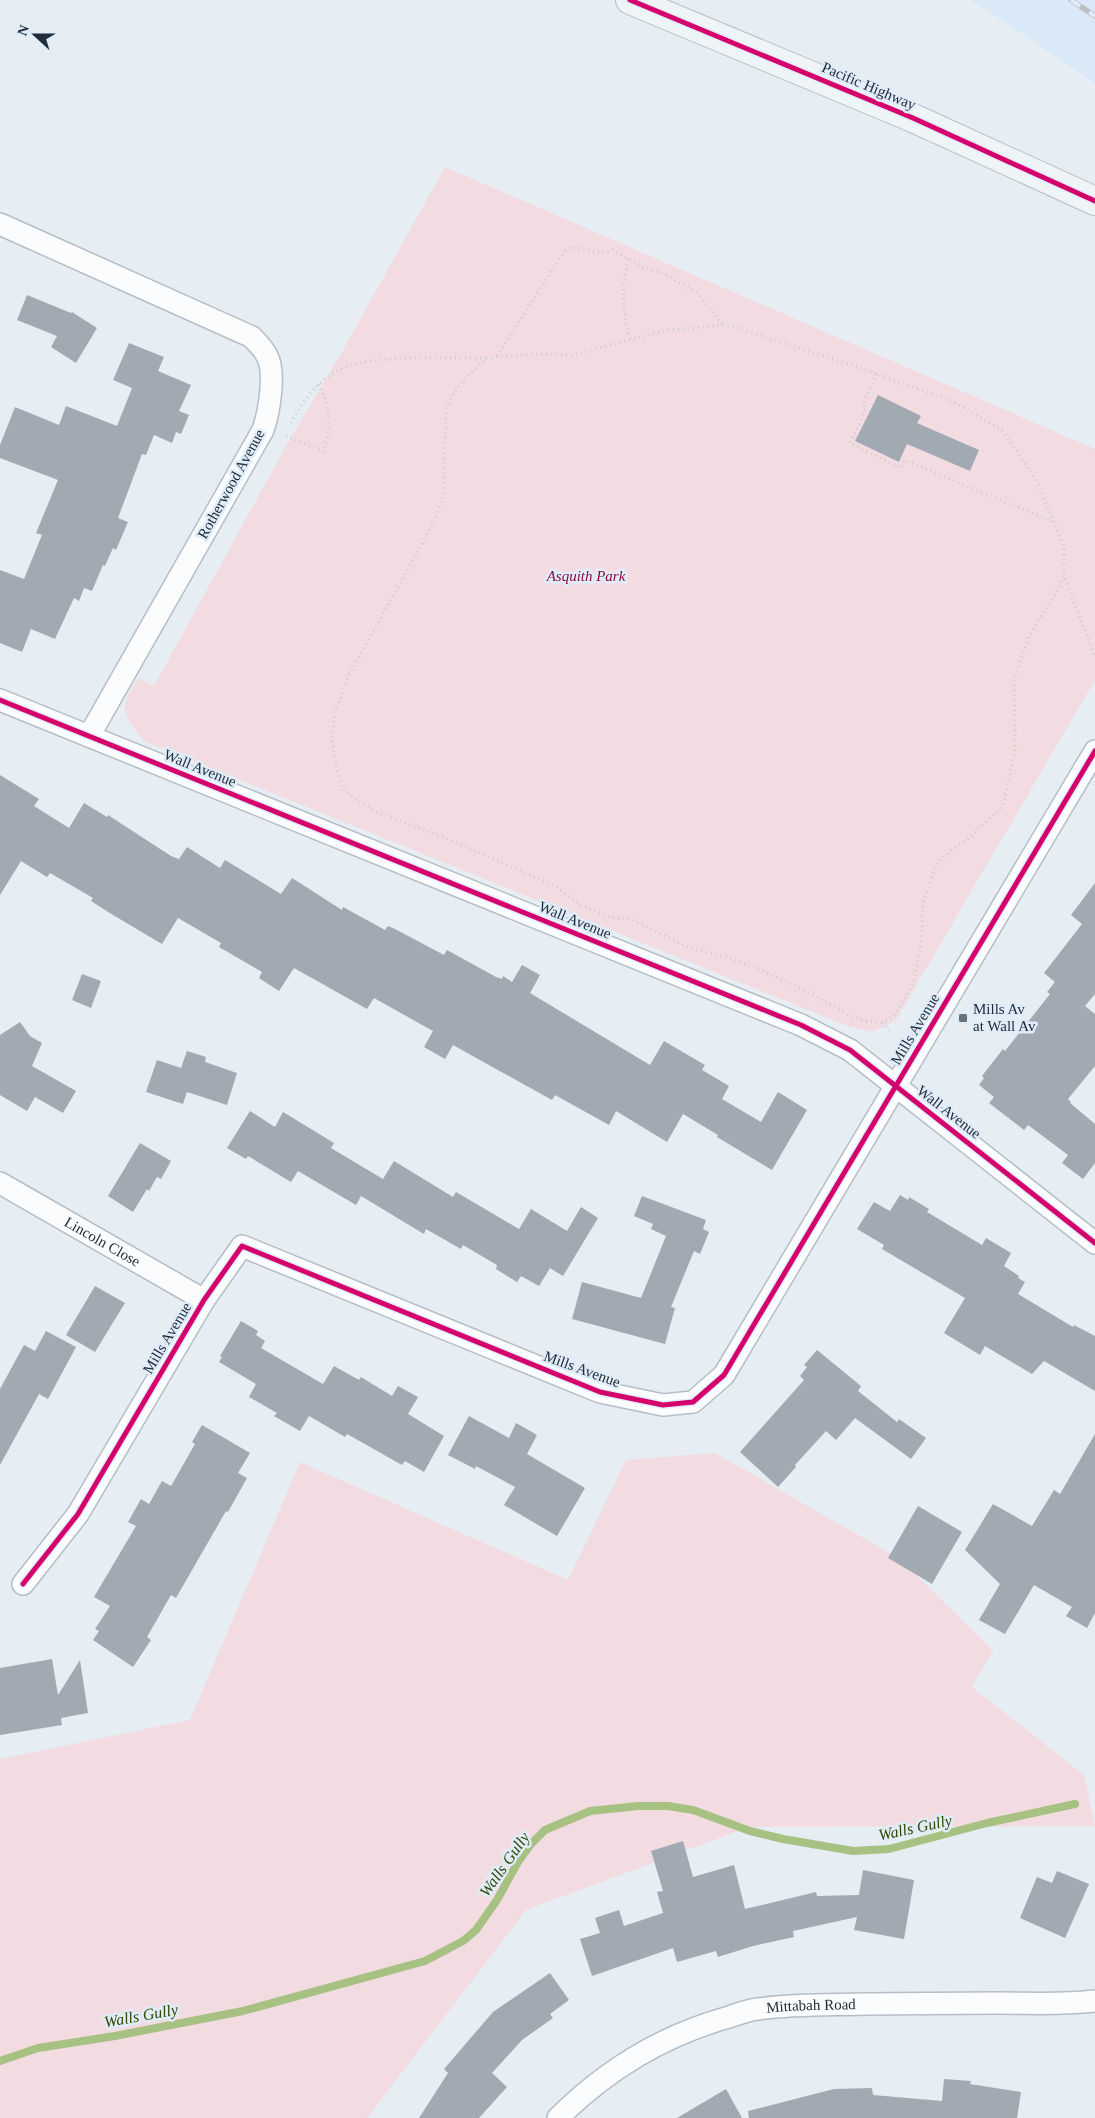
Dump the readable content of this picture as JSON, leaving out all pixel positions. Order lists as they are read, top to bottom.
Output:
{
  "streets": {
    "main road": ["Pacific Highway"],
    "street": [
      "Rotherwood Avenue",
      "Wall Avenue",
      "Mills Avenue",
      "Lincoln Close",
      "Mittabah Road"
    ]
  },
  "crossings": [
    ["Rotherwood Avenue", "Wall Avenue"],
    ["Wall Avenue", "Mills Avenue"],
    ["Mills Avenue", "Lincoln Close"]
  ],
  "water": ["Walls Gully"],
  "parks": ["Asquith Park"],
  "places": {
    "transit": ["Mills Av at Wall Av"]
  },
  "north": "left"
}
